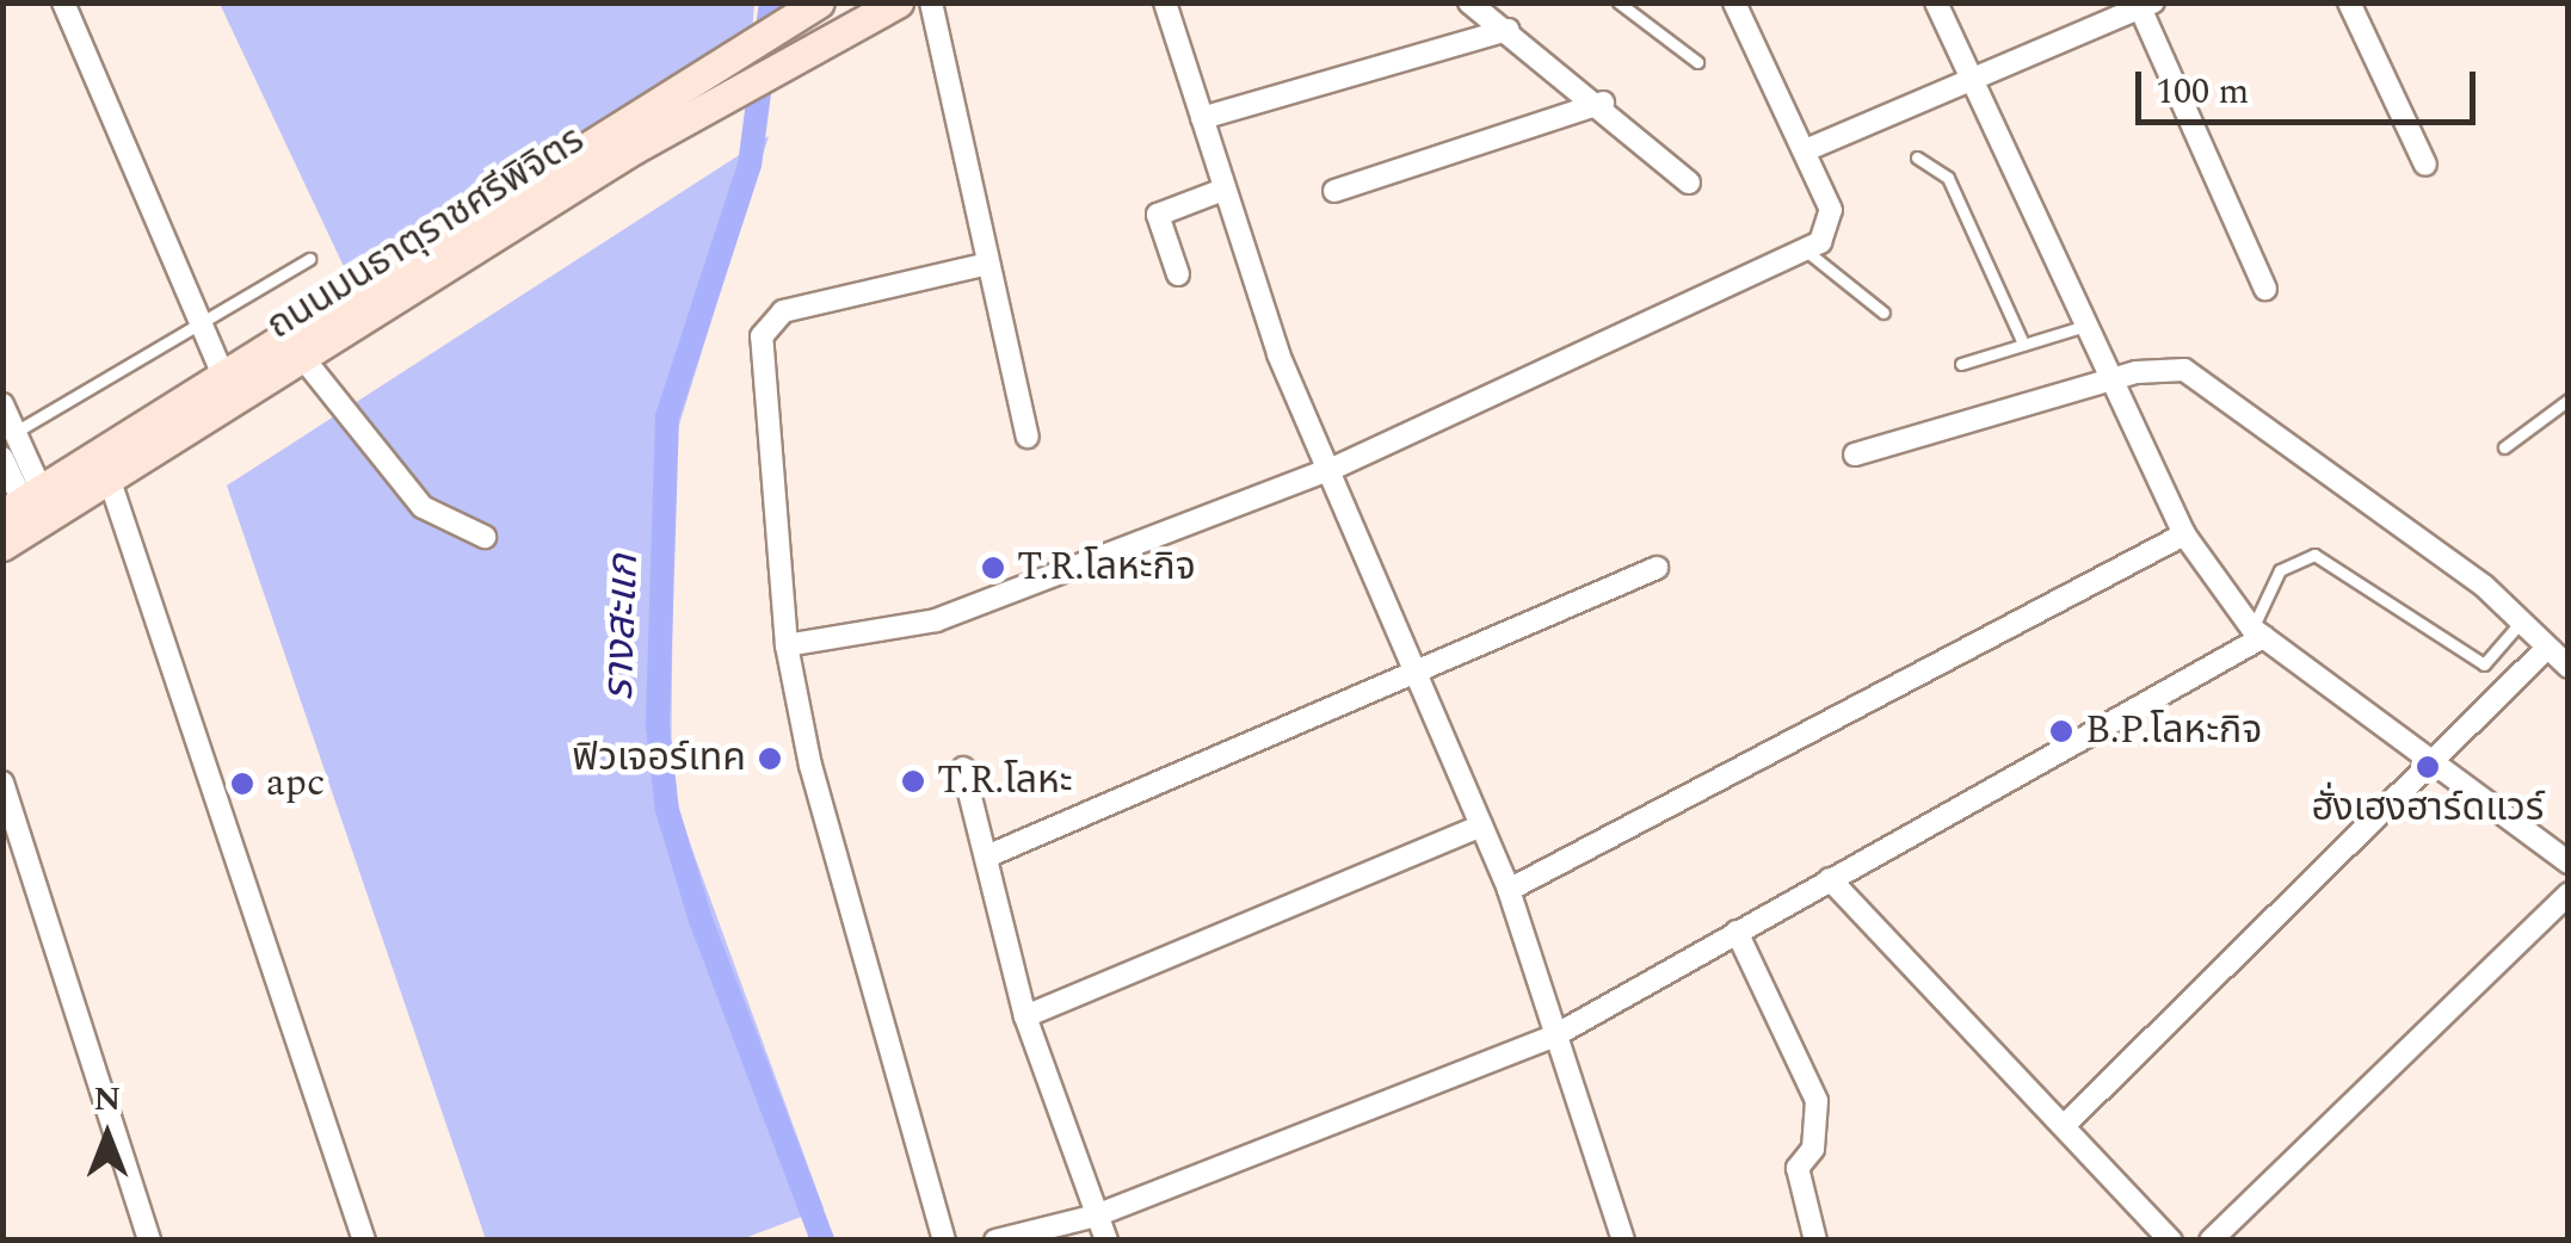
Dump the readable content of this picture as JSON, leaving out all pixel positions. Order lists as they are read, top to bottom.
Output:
{
  "streets": {
    "street": ["ถนนมนธาตุราชศรีพิจิตร"]
  },
  "water": ["รางสะแก"],
  "places": [
    "T.R.โลหะกิจ",
    "B.P.โลหะกิจ",
    "ฟิวเจอร์เทค",
    "ฮั่งเฮงฮาร์ดแวร์",
    "T.R.โลหะ",
    "apc"
  ],
  "scale_bar": "100 m",
  "north": "top"
}
